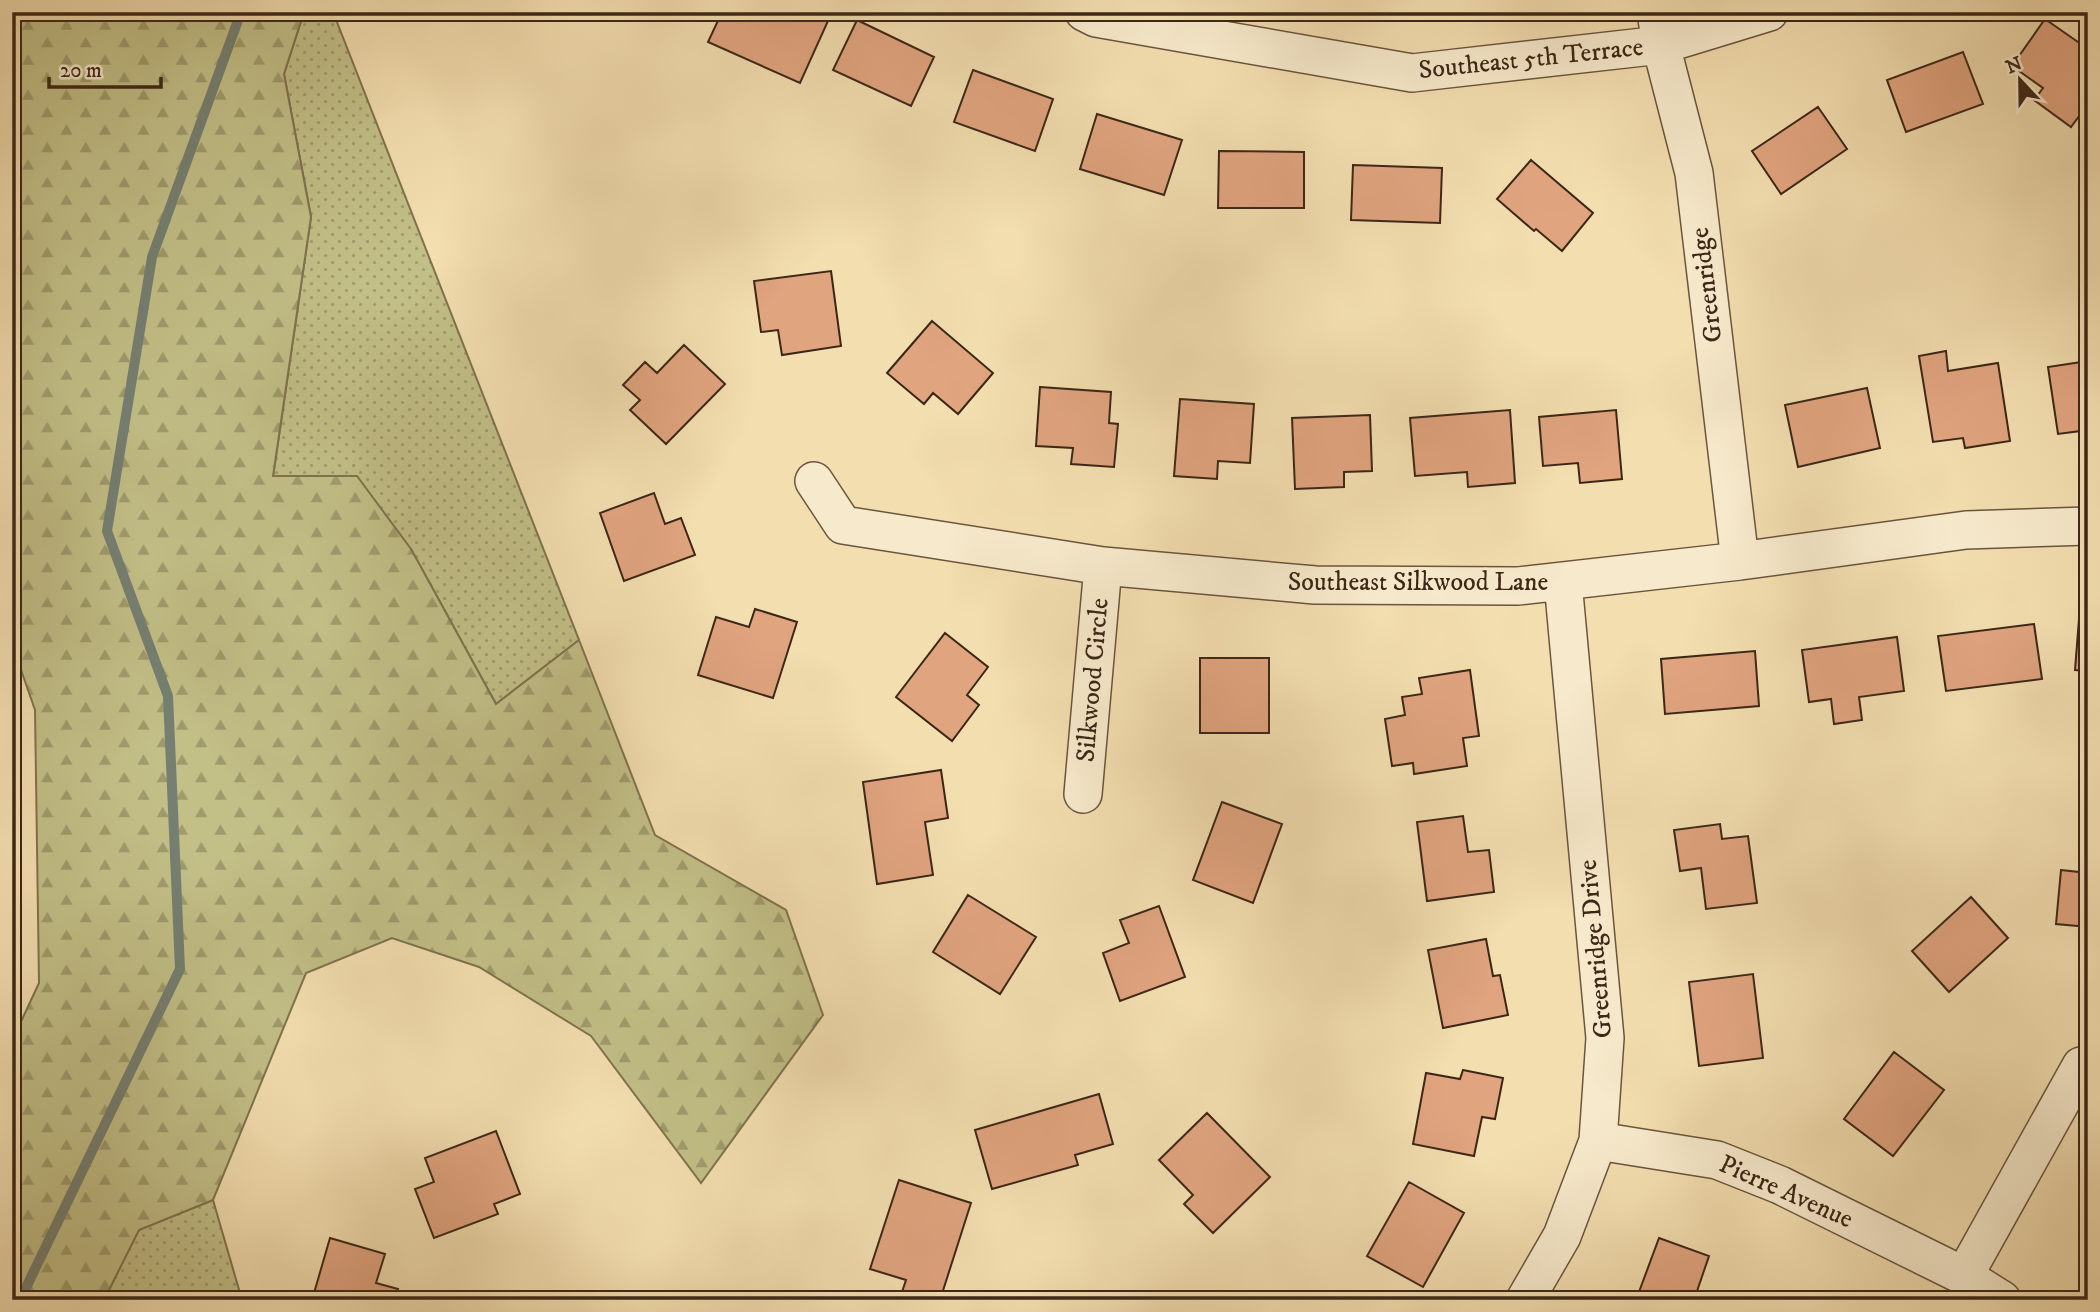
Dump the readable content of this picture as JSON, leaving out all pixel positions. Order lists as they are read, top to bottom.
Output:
{
  "streets": {
    "street": [
      "Southeast 5th Terrace",
      "Greenridge",
      "Southeast Silkwood Lane",
      "Silkwood Circle",
      "Greenridge Drive",
      "Pierre Avenue"
    ]
  },
  "crossings": [
    ["Southeast 5th Terrace", "Greenridge"],
    ["Greenridge", "Southeast Silkwood Lane"],
    ["Southeast Silkwood Lane", "Silkwood Circle"],
    ["Southeast Silkwood Lane", "Greenridge Drive"],
    ["Greenridge Drive", "Pierre Avenue"]
  ],
  "scale_bar": "20 m",
  "north": "top"
}
